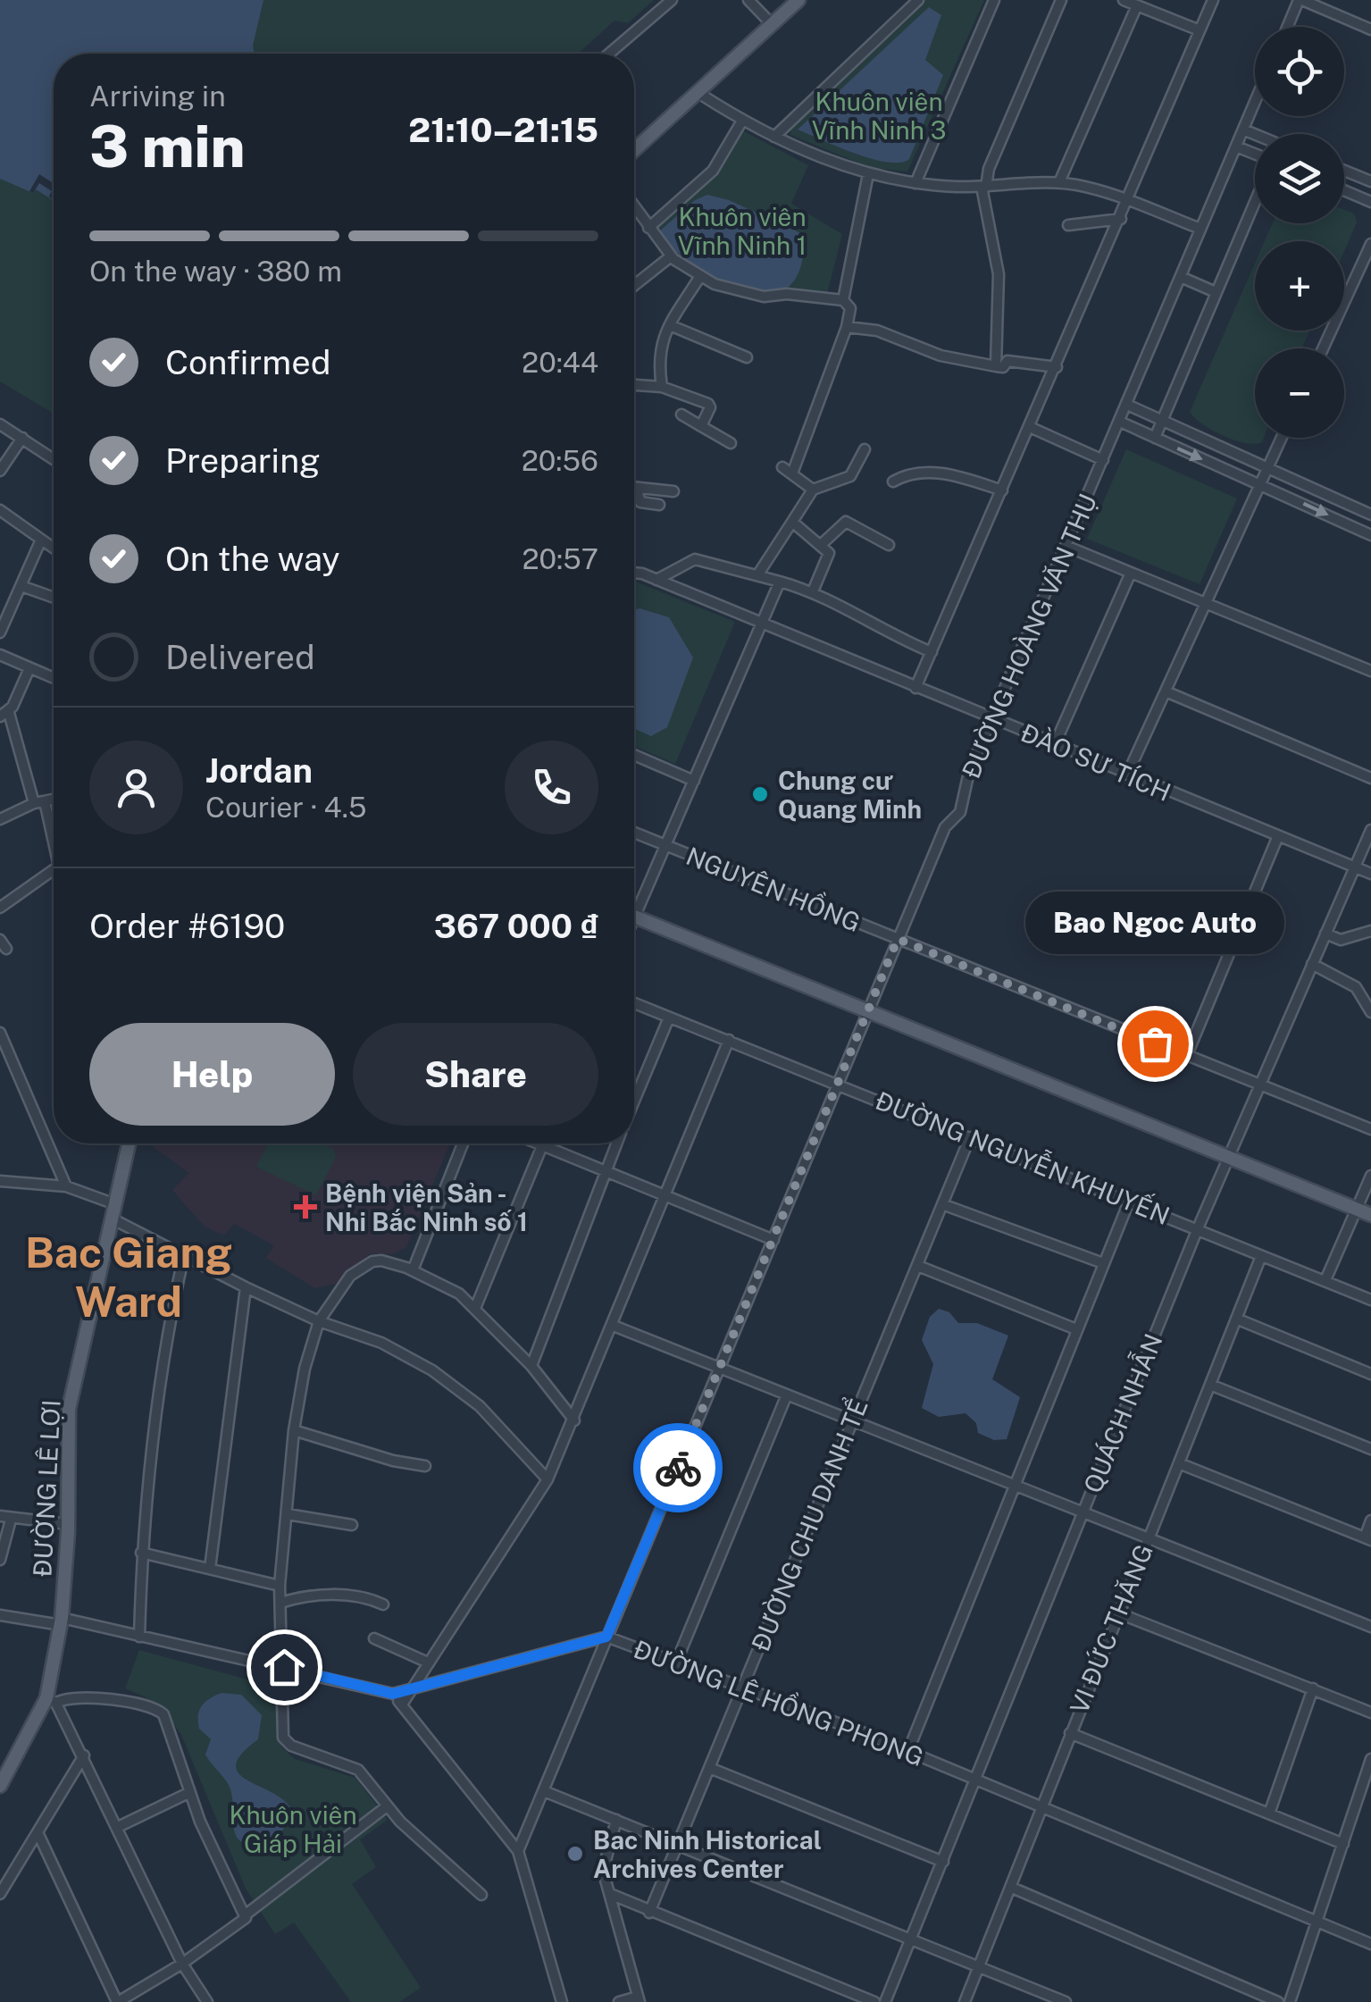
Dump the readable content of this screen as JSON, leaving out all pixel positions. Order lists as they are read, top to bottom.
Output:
{
  "streets": {
    "main road": ["ĐƯỜNG LÊ LỢI"],
    "street": [
      "ĐƯỜNG HOÀNG VĂN THỤ",
      "ĐÀO SƯ TÍCH",
      "NGUYÊN HỒNG",
      "ĐƯỜNG NGUYỄN KHUYẾN",
      "QUÁCH NHẪN",
      "ĐƯỜNG CHU DANH TỂ",
      "VI ĐỨC THĂNG",
      "ĐƯỜNG LÊ HỒNG PHONG"
    ]
  },
  "crossings": [
    ["ĐƯỜNG HOÀNG VĂN THỤ", "ĐÀO SƯ TÍCH"],
    ["ĐƯỜNG HOÀNG VĂN THỤ", "NGUYÊN HỒNG"],
    ["ĐƯỜNG HOÀNG VĂN THỤ", "ĐƯỜNG NGUYỄN KHUYẾN"],
    ["ĐƯỜNG HOÀNG VĂN THỤ", "ĐƯỜNG LÊ HỒNG PHONG"],
    ["ĐÀO SƯ TÍCH", "QUÁCH NHẪN"],
    ["NGUYÊN HỒNG", "QUÁCH NHẪN"],
    ["ĐƯỜNG NGUYỄN KHUYẾN", "QUÁCH NHẪN"],
    ["ĐƯỜNG NGUYỄN KHUYẾN", "ĐƯỜNG CHU DANH TỂ"],
    ["ĐƯỜNG NGUYỄN KHUYẾN", "VI ĐỨC THĂNG"],
    ["QUÁCH NHẪN", "ĐƯỜNG LÊ HỒNG PHONG"],
    ["ĐƯỜNG LÊ LỢI", "ĐƯỜNG LÊ HỒNG PHONG"],
    ["ĐƯỜNG CHU DANH TỂ", "ĐƯỜNG LÊ HỒNG PHONG"],
    ["VI ĐỨC THĂNG", "ĐƯỜNG LÊ HỒNG PHONG"]
  ],
  "districts": ["Bac Giang Ward"],
  "parks": ["Khuôn viên Vĩnh Ninh 3", "Khuôn viên Vĩnh Ninh 1", "Khuôn viên Giáp Hải"],
  "places": {
    "other": ["Chung cư Quang Minh", "Bao Ngoc Auto", "Bac Ninh Historical Archives Center"],
    "health": ["Bệnh viện Sản - Nhi Bắc Ninh số 1"]
  },
  "page": {
    "map_buttons": ["+", "−"],
    "heading": ["3 min", "Arriving in", "21:10–21:15"],
    "panel": [
      "Jordan",
      "Courier · 4.5",
      "Order #6190",
      "367 000 ₫"
    ],
    "bar": "On the way · 380 m",
    "list": [
      ["Confirmed", "20:44"],
      ["Preparing", "20:56"],
      ["On the way", "20:57"],
      "Delivered"
    ],
    "bubble": "Bao Ngoc Auto",
    "buttons": ["Help", "Share"]
  }
}
